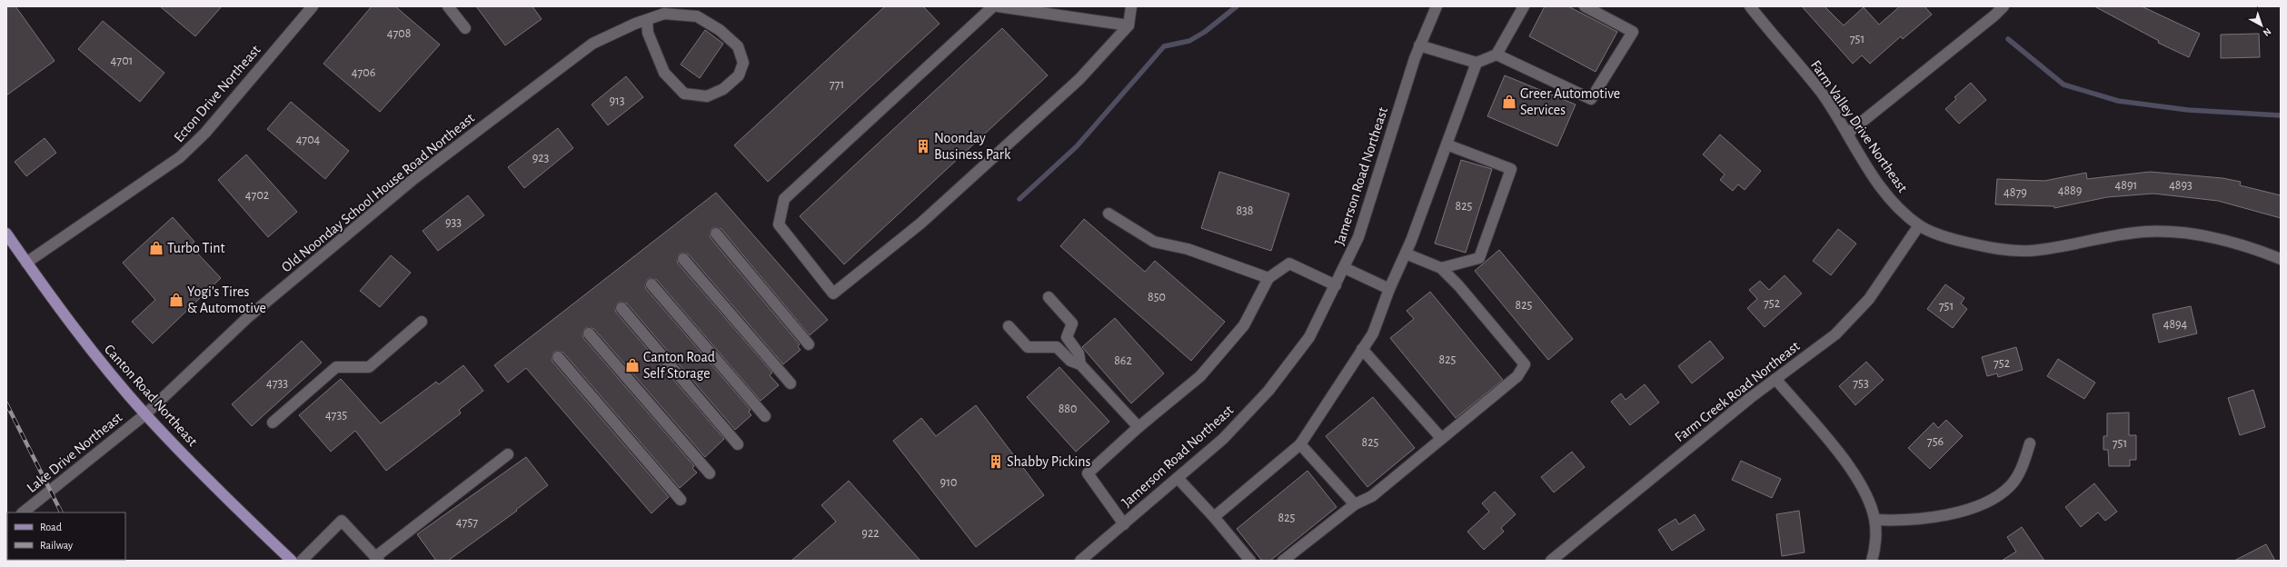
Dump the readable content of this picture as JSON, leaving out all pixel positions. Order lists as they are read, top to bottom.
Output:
{
  "streets": {
    "main road": ["Canton Road Northeast"],
    "street": [
      "Ecton Drive Northeast",
      "Farm Valley Drive Northeast",
      "Jamerson Road Northeast",
      "Old Noonday School House Road Northeast",
      "Farm Creek Road Northeast",
      "Lake Drive Northeast"
    ]
  },
  "crossings": [
    ["Ecton Drive Northeast", "Canton Road Northeast"],
    ["Farm Valley Drive Northeast", "Farm Creek Road Northeast"],
    ["Old Noonday School House Road Northeast", "Canton Road Northeast"],
    ["Old Noonday School House Road Northeast", "Lake Drive Northeast"],
    ["Canton Road Northeast", "Lake Drive Northeast"]
  ],
  "places": {
    "shop": [
      "Greer Automotive Services",
      "Turbo Tint",
      "Yogi's Tires & Automotive",
      "Canton Road Self Storage"
    ],
    "building": ["Noonday Business Park", "Shabby Pickins"]
  },
  "house_numbers": [
    "4708",
    "751",
    "4701",
    "4706",
    "771",
    "913",
    "4704",
    "923",
    "4891",
    "4893",
    "4889",
    "4879",
    "4702",
    "825",
    "838",
    "933",
    "850",
    "752",
    "825",
    "751",
    "4894",
    "825",
    "862",
    "752",
    "4733",
    "753",
    "880",
    "4735",
    "756",
    "825",
    "751",
    "910",
    "825",
    "4757",
    "922"
  ],
  "legend": ["Road", "Railway"],
  "north": "bottom right"
}
